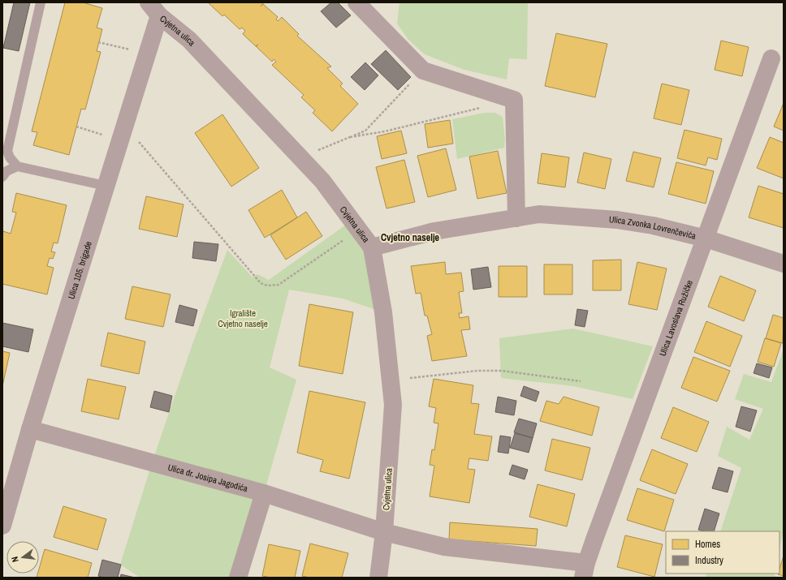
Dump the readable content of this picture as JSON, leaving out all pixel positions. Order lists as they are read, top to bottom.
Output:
{
  "streets": {
    "street": [
      "Cvjetna ulica",
      "Ulica Zvonka Lovrenčevića",
      "Ulica 105. brigade",
      "Ulica Lavoslava Ružičke",
      "Ulica dr. Josipa Jagodića"
    ]
  },
  "crossings": [
    ["Cvjetna ulica", "Ulica Zvonka Lovrenčevića"],
    ["Cvjetna ulica", "Ulica 105. brigade"],
    ["Cvjetna ulica", "Ulica dr. Josipa Jagodića"],
    ["Ulica Zvonka Lovrenčevića", "Ulica Lavoslava Ružičke"],
    ["Ulica 105. brigade", "Ulica dr. Josipa Jagodića"],
    ["Ulica Lavoslava Ružičke", "Ulica dr. Josipa Jagodića"]
  ],
  "districts": ["Cvjetno naselje"],
  "parks": ["Igralište Cvjetno naselje"],
  "legend": ["Homes", "Industry"],
  "north": "left"
}
